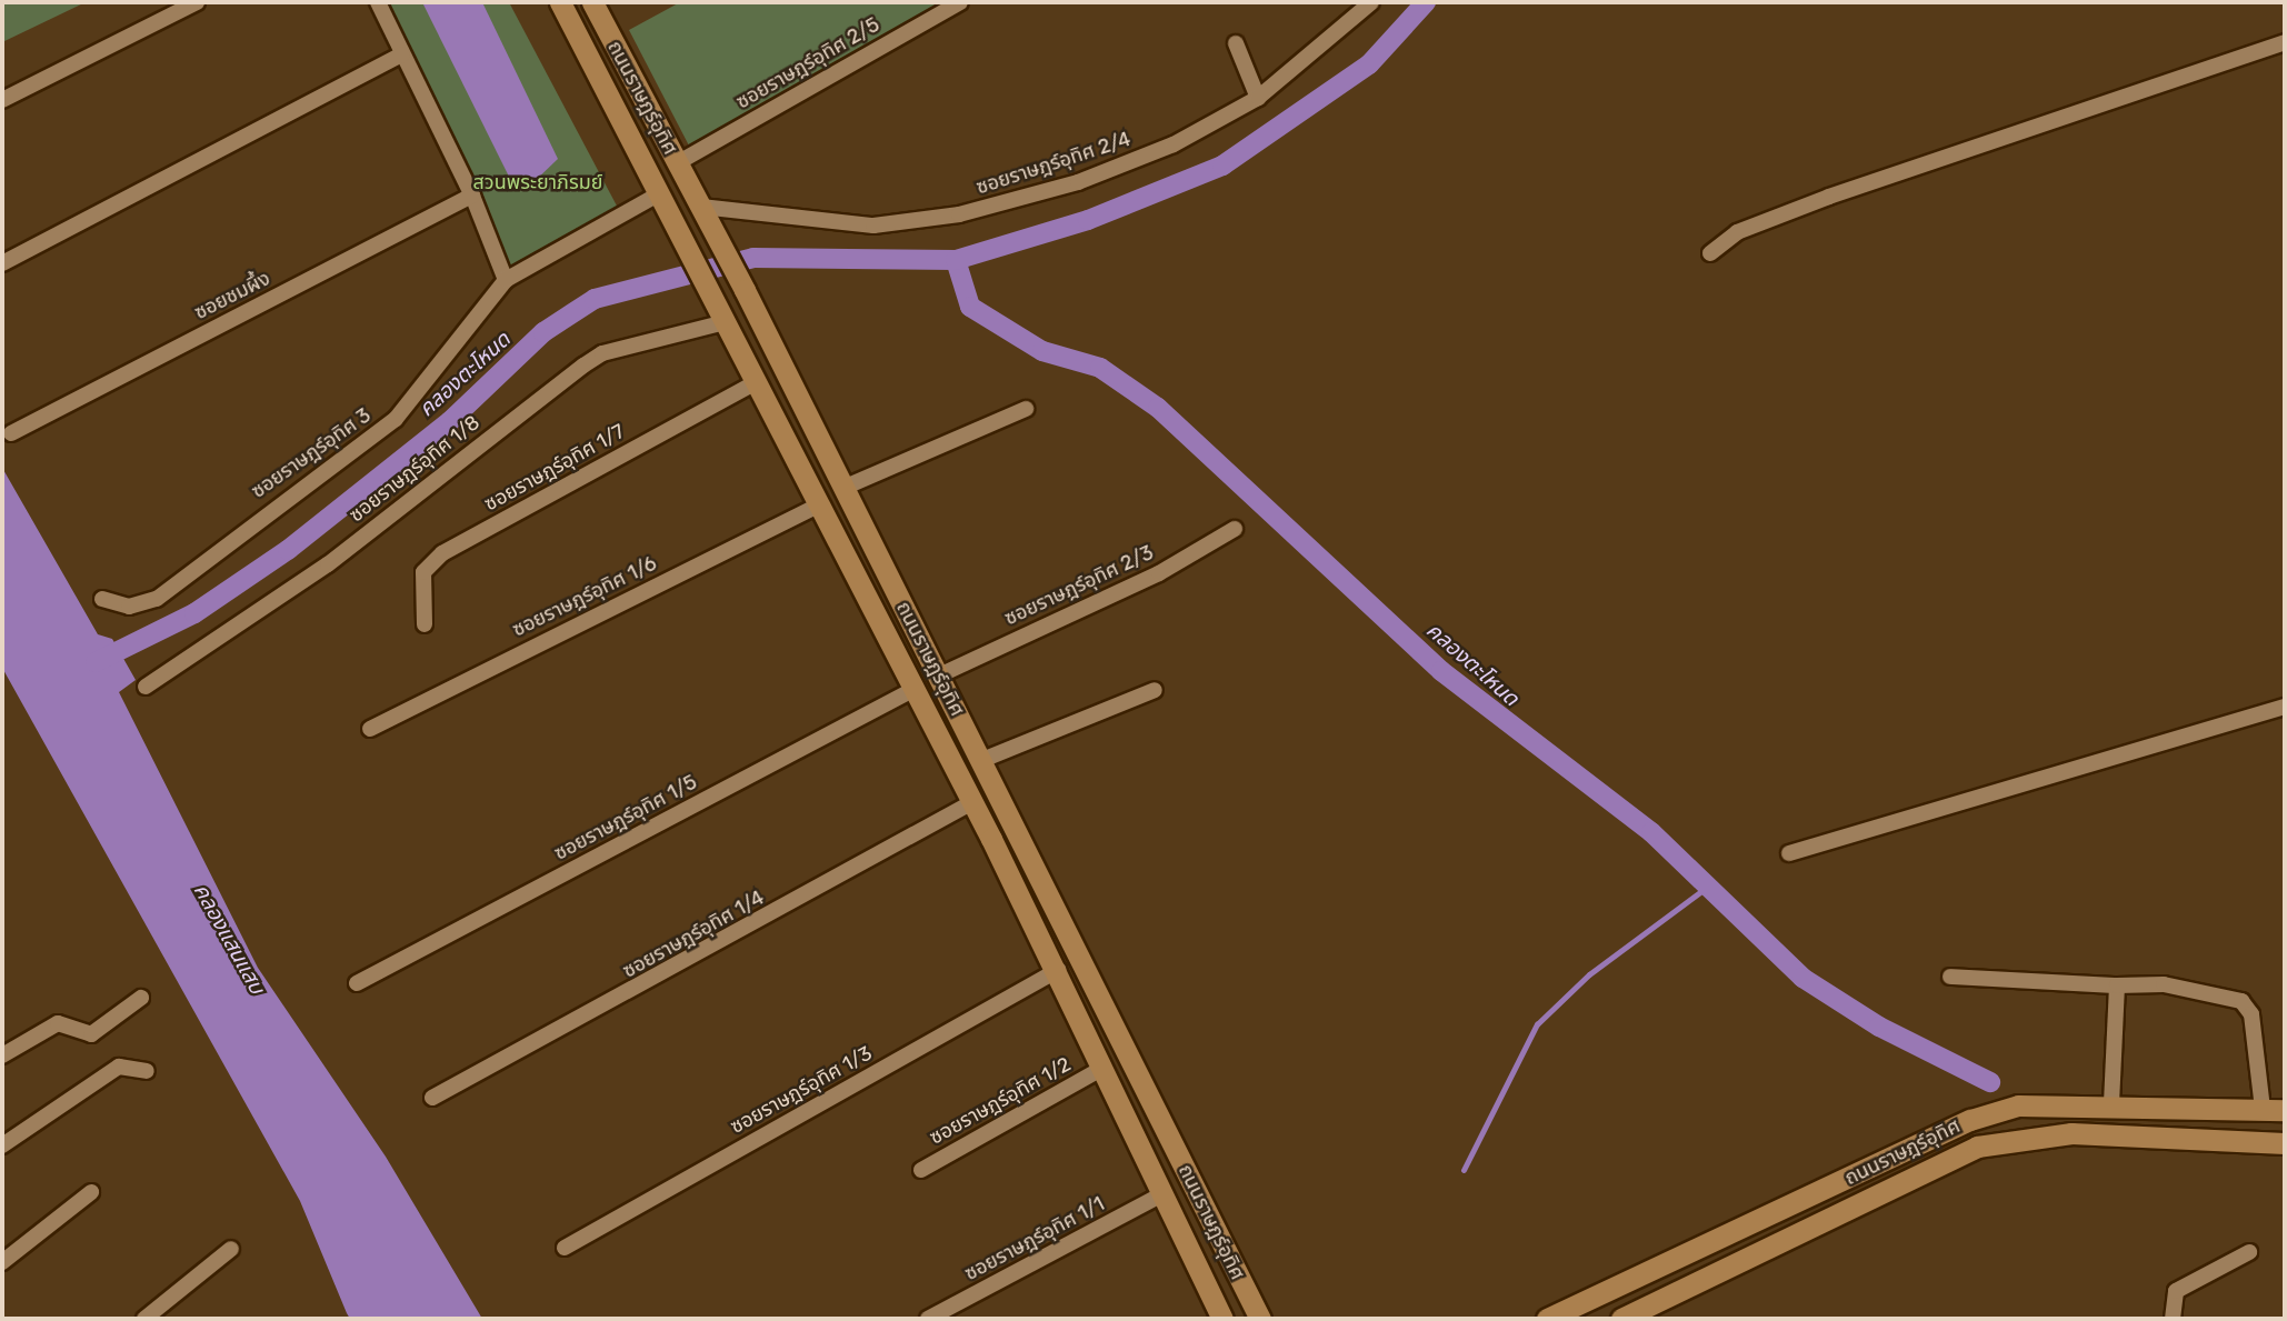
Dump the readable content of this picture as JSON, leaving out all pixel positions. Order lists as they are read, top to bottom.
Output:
{
  "streets": {
    "main road": ["ถนนราษฎร์อุทิศ"],
    "street": [
      "ซอยราษฎร์อุทิศ 2/5",
      "ซอยราษฎร์อุทิศ 2/4",
      "ซอยชมผึ้ง",
      "ซอยราษฎร์อุทิศ 3",
      "ซอยราษฎร์อุทิศ 1/7",
      "ซอยราษฎร์อุทิศ 1/8",
      "ซอยราษฎร์อุทิศ 2/3",
      "ซอยราษฎร์อุทิศ 1/6",
      "ซอยราษฎร์อุทิศ 1/5",
      "ซอยราษฎร์อุทิศ 1/4",
      "ซอยราษฎร์อุทิศ 1/3",
      "ซอยราษฎร์อุทิศ 1/2",
      "ซอยราษฎร์อุทิศ 1/1"
    ]
  },
  "crossings": [
    ["ซอยราษฎร์อุทิศ 2/5", "ถนนราษฎร์อุทิศ"],
    ["ถนนราษฎร์อุทิศ", "ซอยราษฎร์อุทิศ 2/4"],
    ["ถนนราษฎร์อุทิศ", "ซอยราษฎร์อุทิศ 3"],
    ["ถนนราษฎร์อุทิศ", "ซอยราษฎร์อุทิศ 1/7"],
    ["ถนนราษฎร์อุทิศ", "ซอยราษฎร์อุทิศ 1/8"],
    ["ถนนราษฎร์อุทิศ", "ซอยราษฎร์อุทิศ 2/3"],
    ["ถนนราษฎร์อุทิศ", "ซอยราษฎร์อุทิศ 1/6"],
    ["ถนนราษฎร์อุทิศ", "ซอยราษฎร์อุทิศ 1/5"],
    ["ถนนราษฎร์อุทิศ", "ซอยราษฎร์อุทิศ 1/4"],
    ["ถนนราษฎร์อุทิศ", "ซอยราษฎร์อุทิศ 1/3"],
    ["ถนนราษฎร์อุทิศ", "ซอยราษฎร์อุทิศ 1/2"],
    ["ถนนราษฎร์อุทิศ", "ซอยราษฎร์อุทิศ 1/1"]
  ],
  "water": ["คลองตะโหนด", "คลองแสนแสบ"],
  "parks": ["สวนพระยาภิรมย์"]
}
